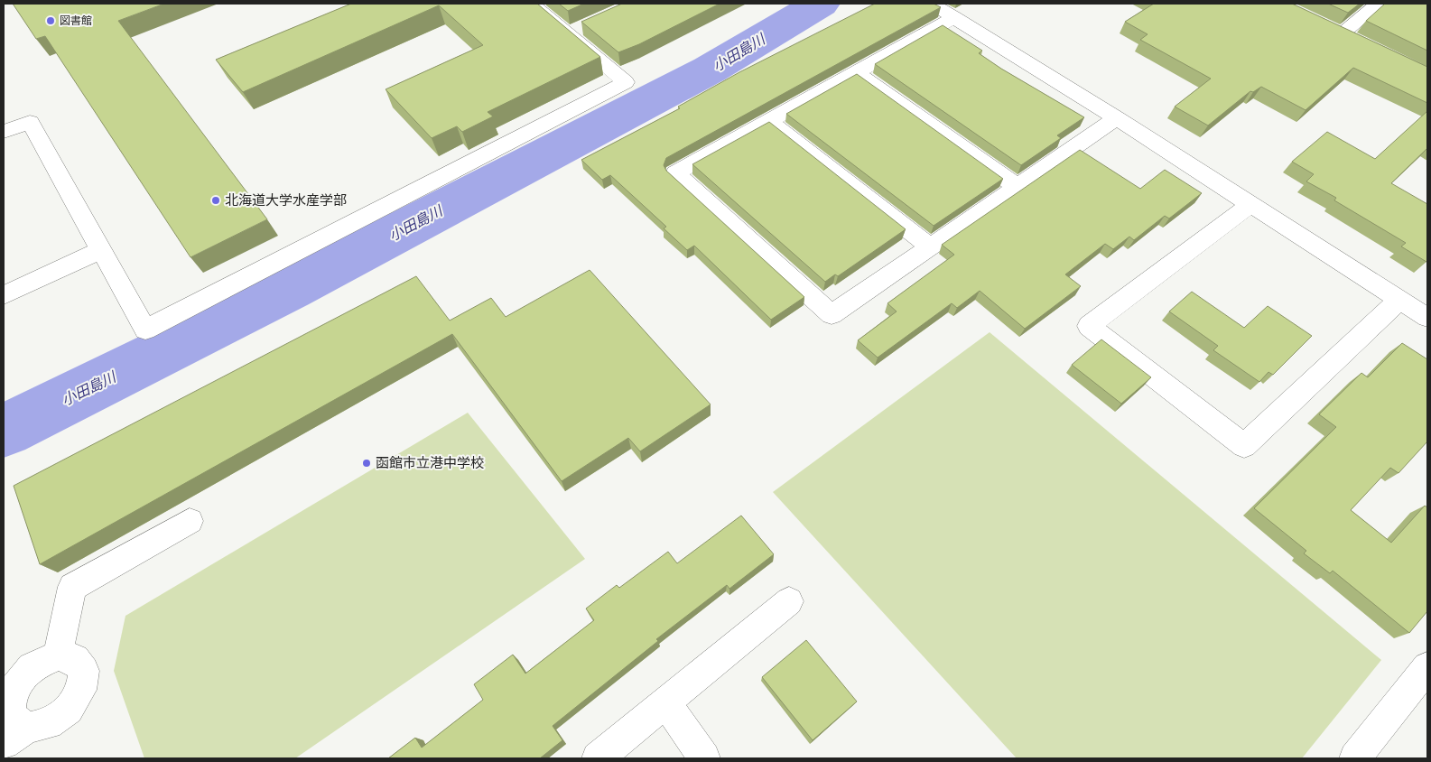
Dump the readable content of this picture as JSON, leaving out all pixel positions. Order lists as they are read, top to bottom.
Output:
{
  "water": ["小田島川"],
  "places": ["図書館", "北海道大学水産学部", "函館市立港中学校"]
}
